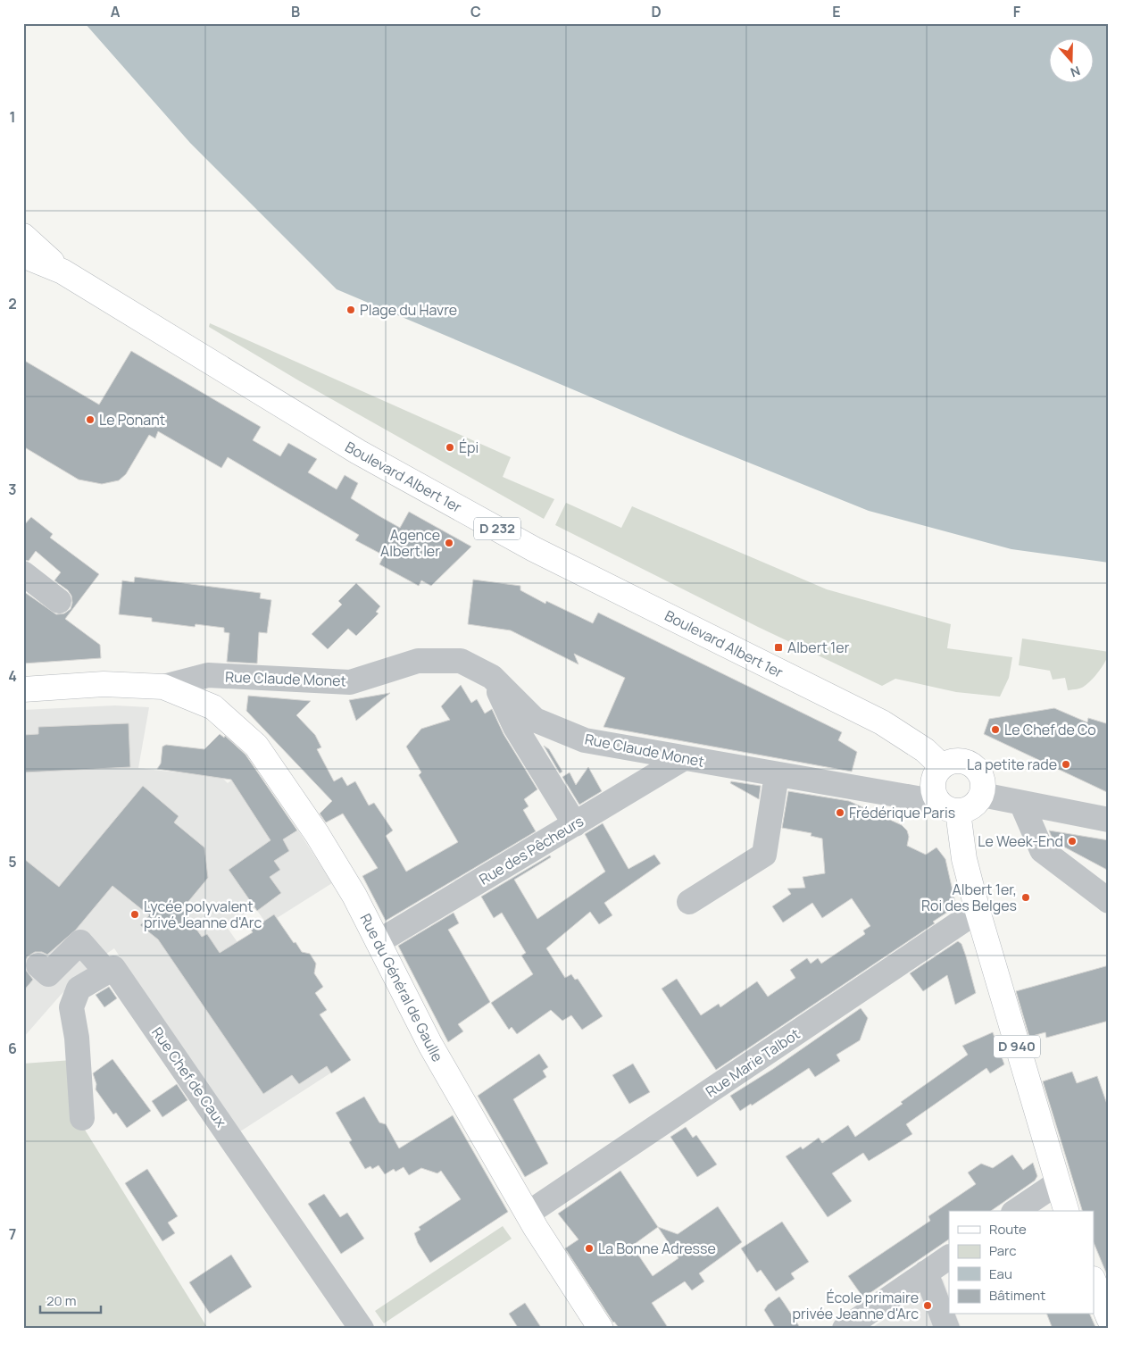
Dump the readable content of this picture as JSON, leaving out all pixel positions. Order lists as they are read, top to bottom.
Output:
{
  "streets": {
    "main road": [
      "Boulevard Albert 1er",
      "D 232",
      "Rue du Général de Gaulle",
      "D 940"
    ],
    "street": [
      "Rue Claude Monet",
      "Rue des Pêcheurs",
      "Rue Marie Talbot",
      "Rue Chef de Caux"
    ]
  },
  "crossings": [
    ["Boulevard Albert 1er", "Rue Claude Monet"],
    ["Boulevard Albert 1er", "D 940"],
    ["Rue Claude Monet", "Rue des Pêcheurs"],
    ["Rue Claude Monet", "Rue du Général de Gaulle"],
    ["Rue Claude Monet", "D 940"],
    ["Rue des Pêcheurs", "Rue du Général de Gaulle"],
    ["Rue du Général de Gaulle", "Rue Marie Talbot"],
    ["D 940", "Rue Marie Talbot"]
  ],
  "places": {
    "other": [
      "Plage du Havre",
      "Le Ponant",
      "Épi",
      "Agence Albert Ier",
      "Le Chef de Co",
      "La petite rade",
      "Frédérique Paris",
      "Le Week-End",
      "Albert 1er, Roi des Belges",
      "Lycée polyvalent privé Jeanne d'Arc",
      "La Bonne Adresse",
      "École primaire privée Jeanne d'Arc"
    ],
    "transit": ["Albert 1er"]
  },
  "legend": [
    "Route",
    "Parc",
    "Eau",
    "Bâtiment"
  ],
  "scale_bar": "20 m",
  "north": "bottom",
  "grid": {
    "columns": [
      "A",
      "B",
      "C",
      "D",
      "E",
      "F"
    ],
    "rows": [
      "1",
      "2",
      "3",
      "4",
      "5",
      "6",
      "7"
    ]
  }
}
